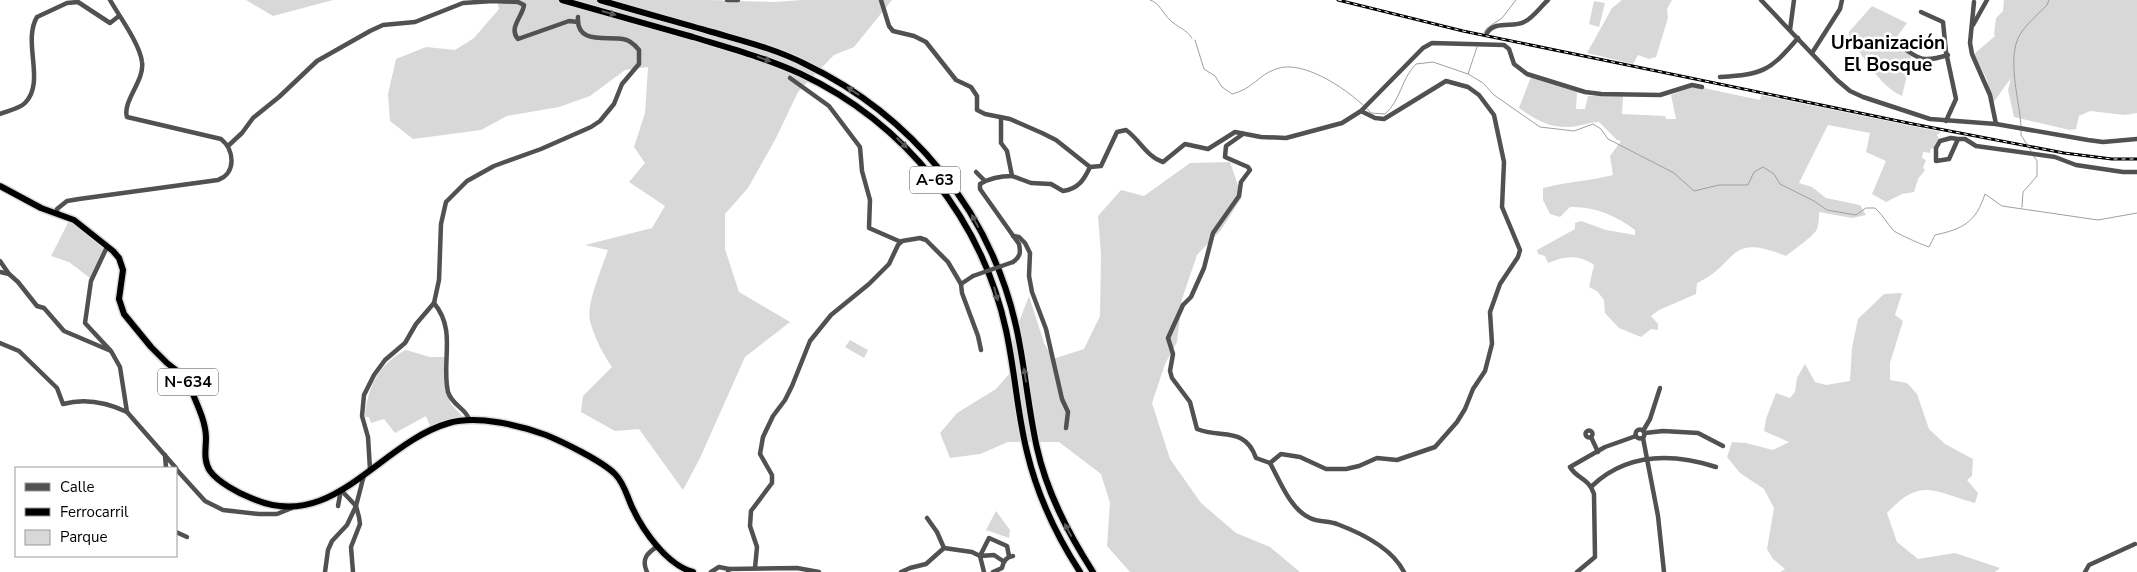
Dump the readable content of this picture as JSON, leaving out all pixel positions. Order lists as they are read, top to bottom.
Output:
{
  "streets": {
    "highway": ["A-63", "N-634"]
  },
  "districts": ["Urbanización El Bosque"],
  "legend": ["Calle", "Ferrocarril", "Parque"]
}
